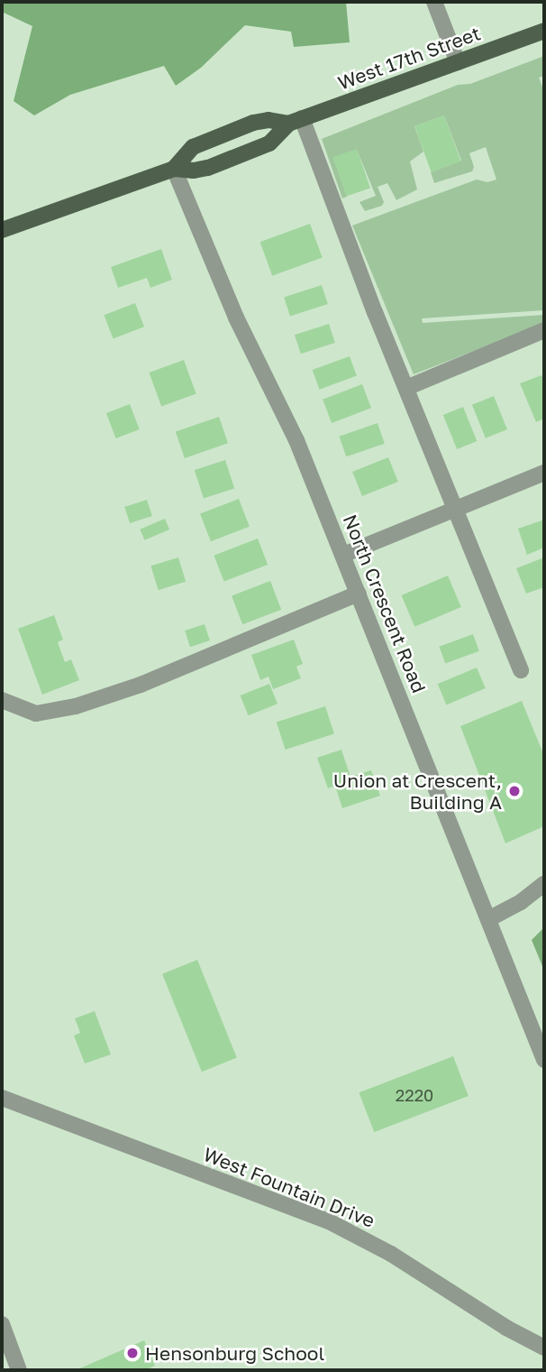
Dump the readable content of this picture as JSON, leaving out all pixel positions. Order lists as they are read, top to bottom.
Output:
{
  "streets": {
    "main road": ["West 17th Street"],
    "street": ["North Crescent Road", "West Fountain Drive"]
  },
  "crossings": [
    ["West 17th Street", "North Crescent Road"]
  ],
  "places": ["Union at Crescent, Building A", "Hensonburg School"],
  "house_numbers": ["2220"]
}
